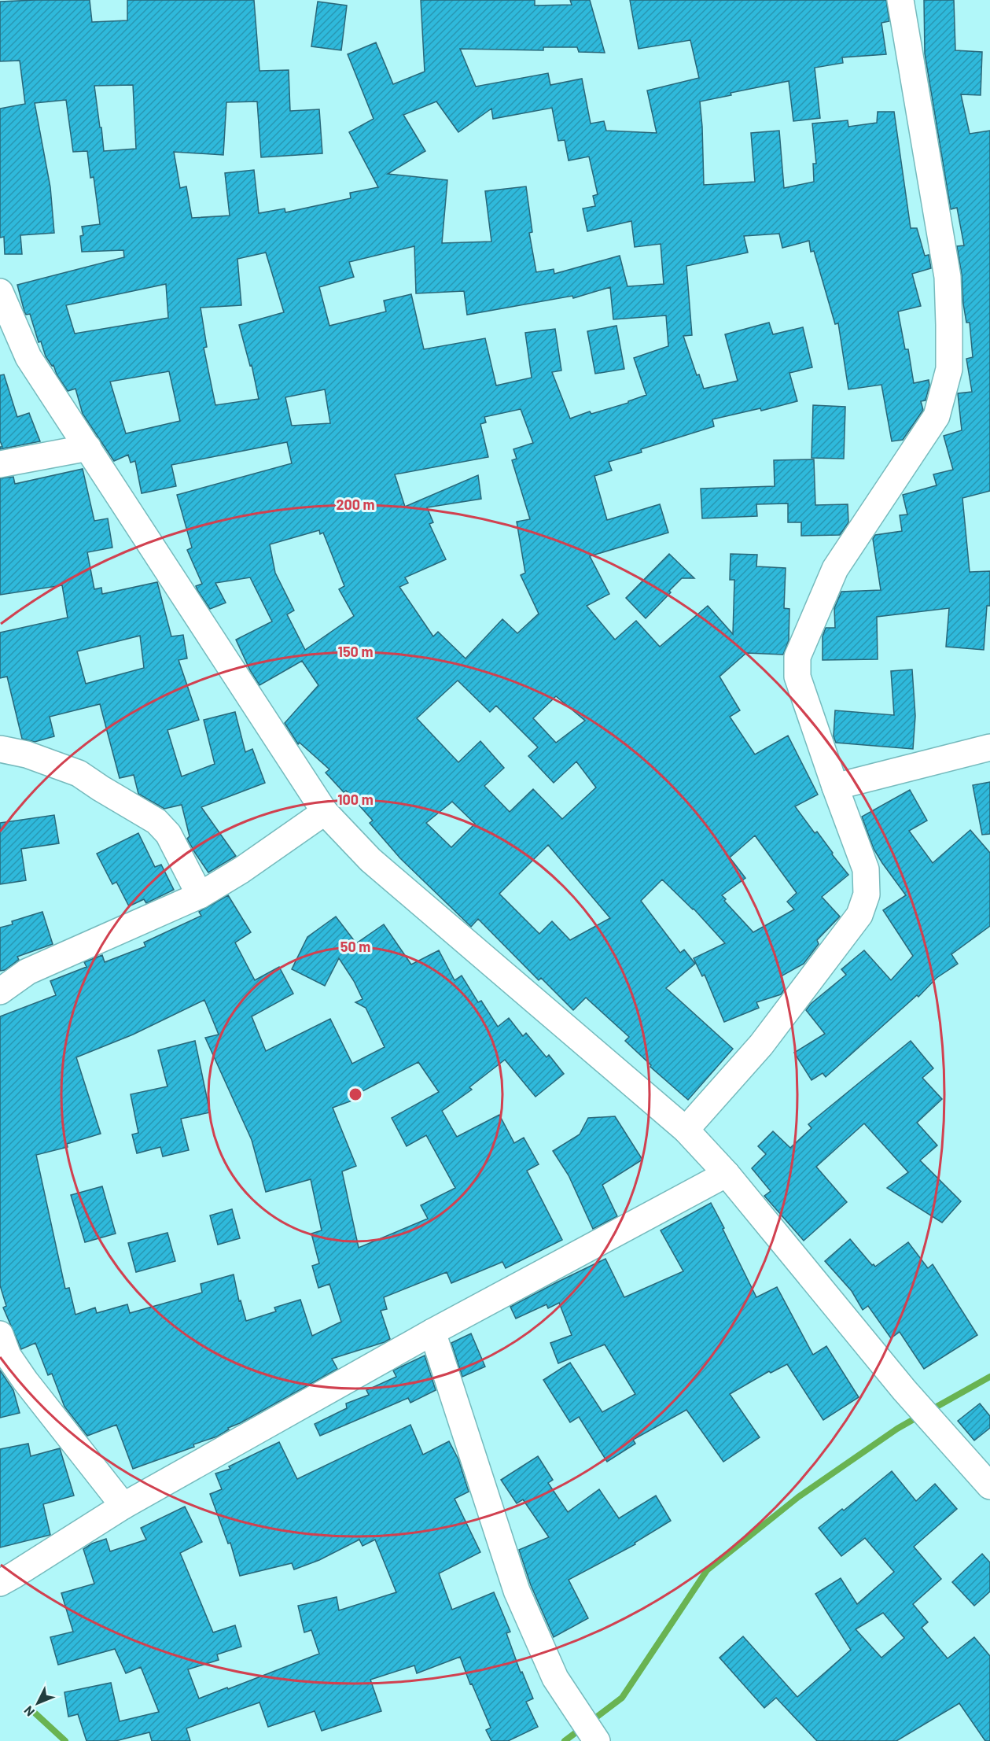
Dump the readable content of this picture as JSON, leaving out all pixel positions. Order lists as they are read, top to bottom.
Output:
{
  "north": "bottom left",
  "rings": [
    "200 m",
    "150 m",
    "100 m",
    "50 m"
  ]
}
